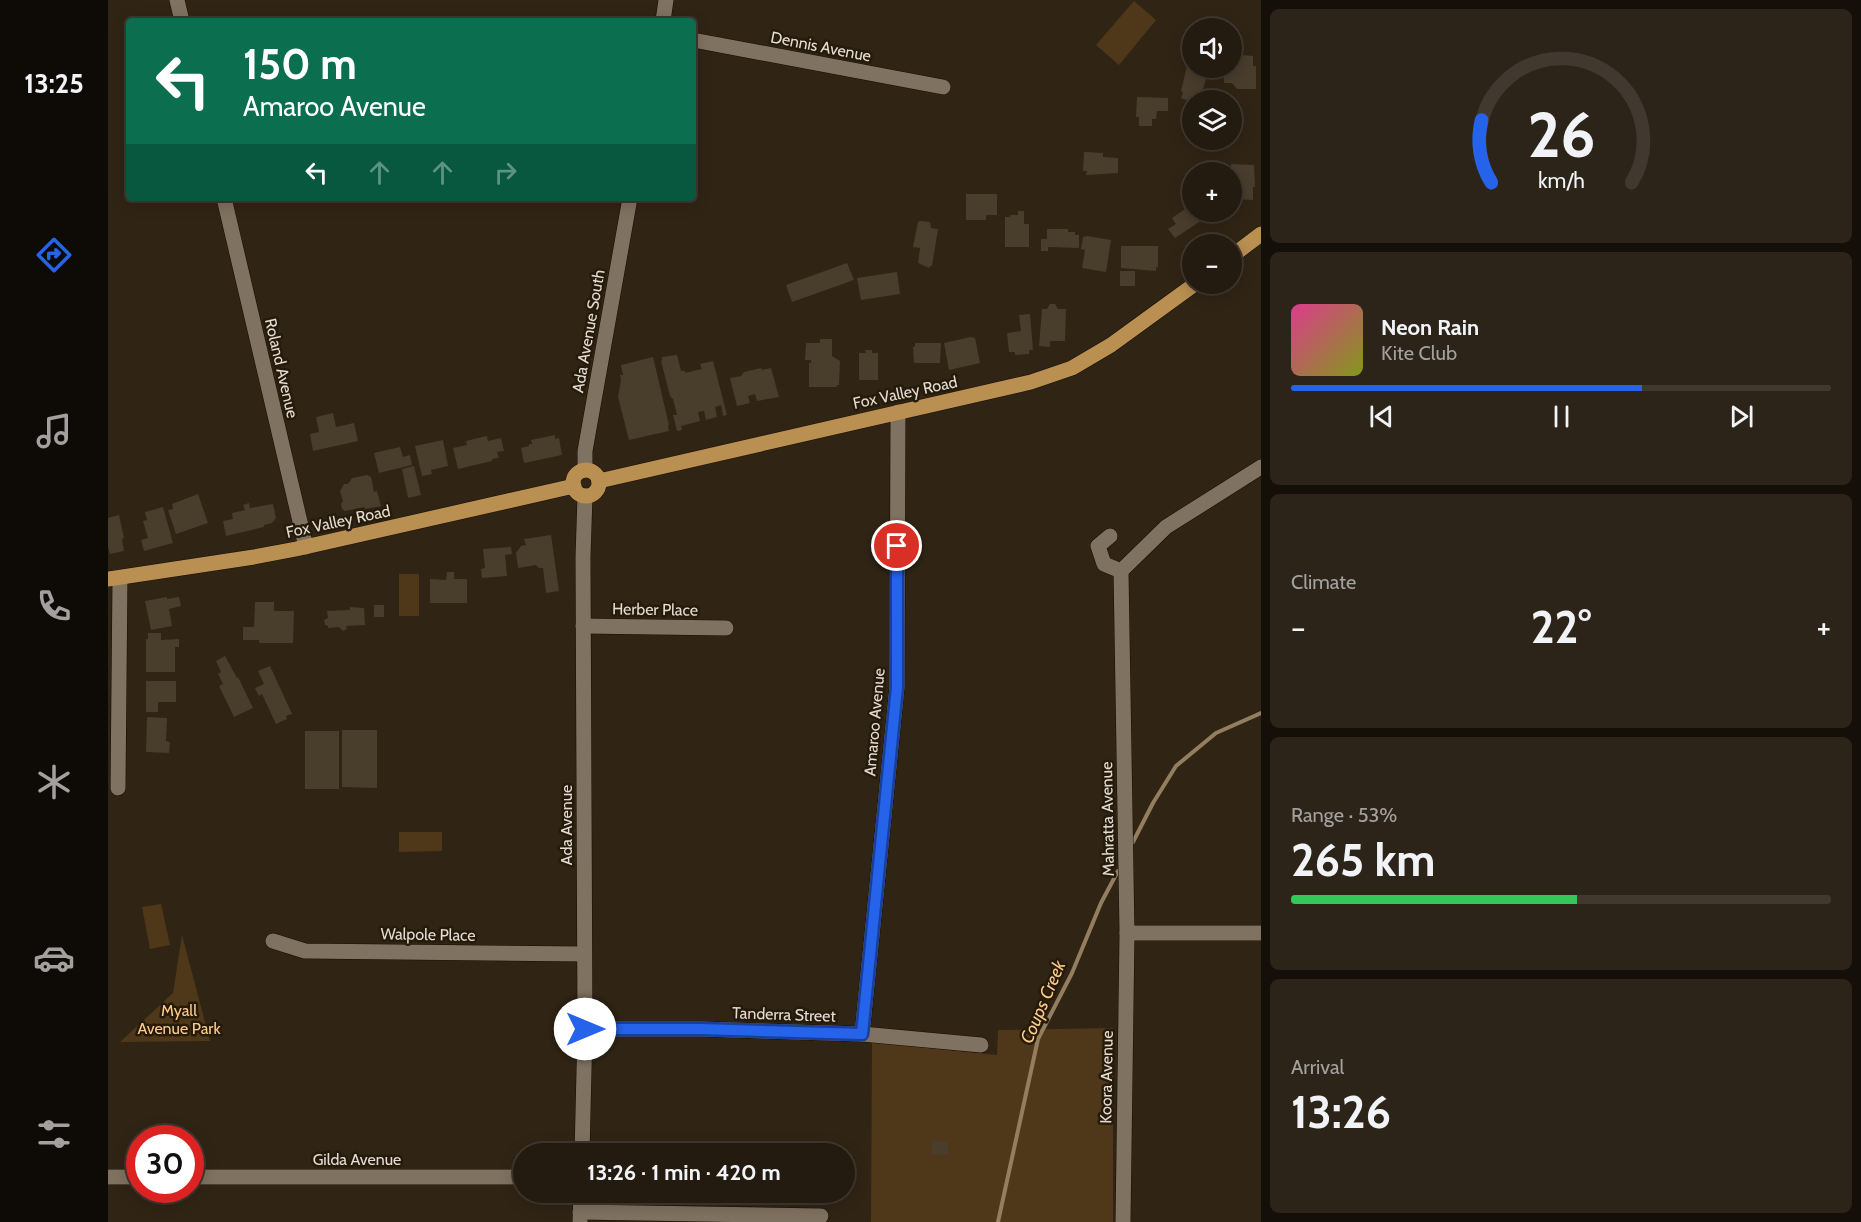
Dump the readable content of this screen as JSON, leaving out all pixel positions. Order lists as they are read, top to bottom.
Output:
{
  "streets": {
    "main road": ["Fox Valley Road"],
    "street": [
      "Dennis Avenue",
      "Ada Avenue South",
      "Roland Avenue",
      "Herber Place",
      "Amaroo Avenue",
      "Mahratta Avenue",
      "Ada Avenue",
      "Walpole Place",
      "Tanderra Street",
      "Koora Avenue",
      "Gilda Avenue"
    ]
  },
  "crossings": [
    ["Ada Avenue South", "Fox Valley Road"],
    ["Ada Avenue South", "Ada Avenue"],
    ["Roland Avenue", "Fox Valley Road"],
    ["Fox Valley Road", "Amaroo Avenue"],
    ["Fox Valley Road", "Ada Avenue"],
    ["Herber Place", "Ada Avenue"],
    ["Amaroo Avenue", "Tanderra Street"],
    ["Mahratta Avenue", "Koora Avenue"],
    ["Ada Avenue", "Walpole Place"],
    ["Ada Avenue", "Tanderra Street"]
  ],
  "water": ["Coups Creek"],
  "parks": ["Myall Avenue Park"],
  "page": {
    "tabs": "13:25",
    "map_buttons": ["+", "−"],
    "turn": ["150 m", "Amaroo Avenue"],
    "song": ["Neon Rain", "Kite Club"],
    "tile": [
      "Climate",
      ["Range · 53%", "265 km"],
      ["Arrival", "13:26"]
    ],
    "heat": ["−", "22°", "+"],
    "limit": "30",
    "trip": "13:26 · 1 min · 420 m",
    "gauge": ["26", "km/h"]
  }
}
